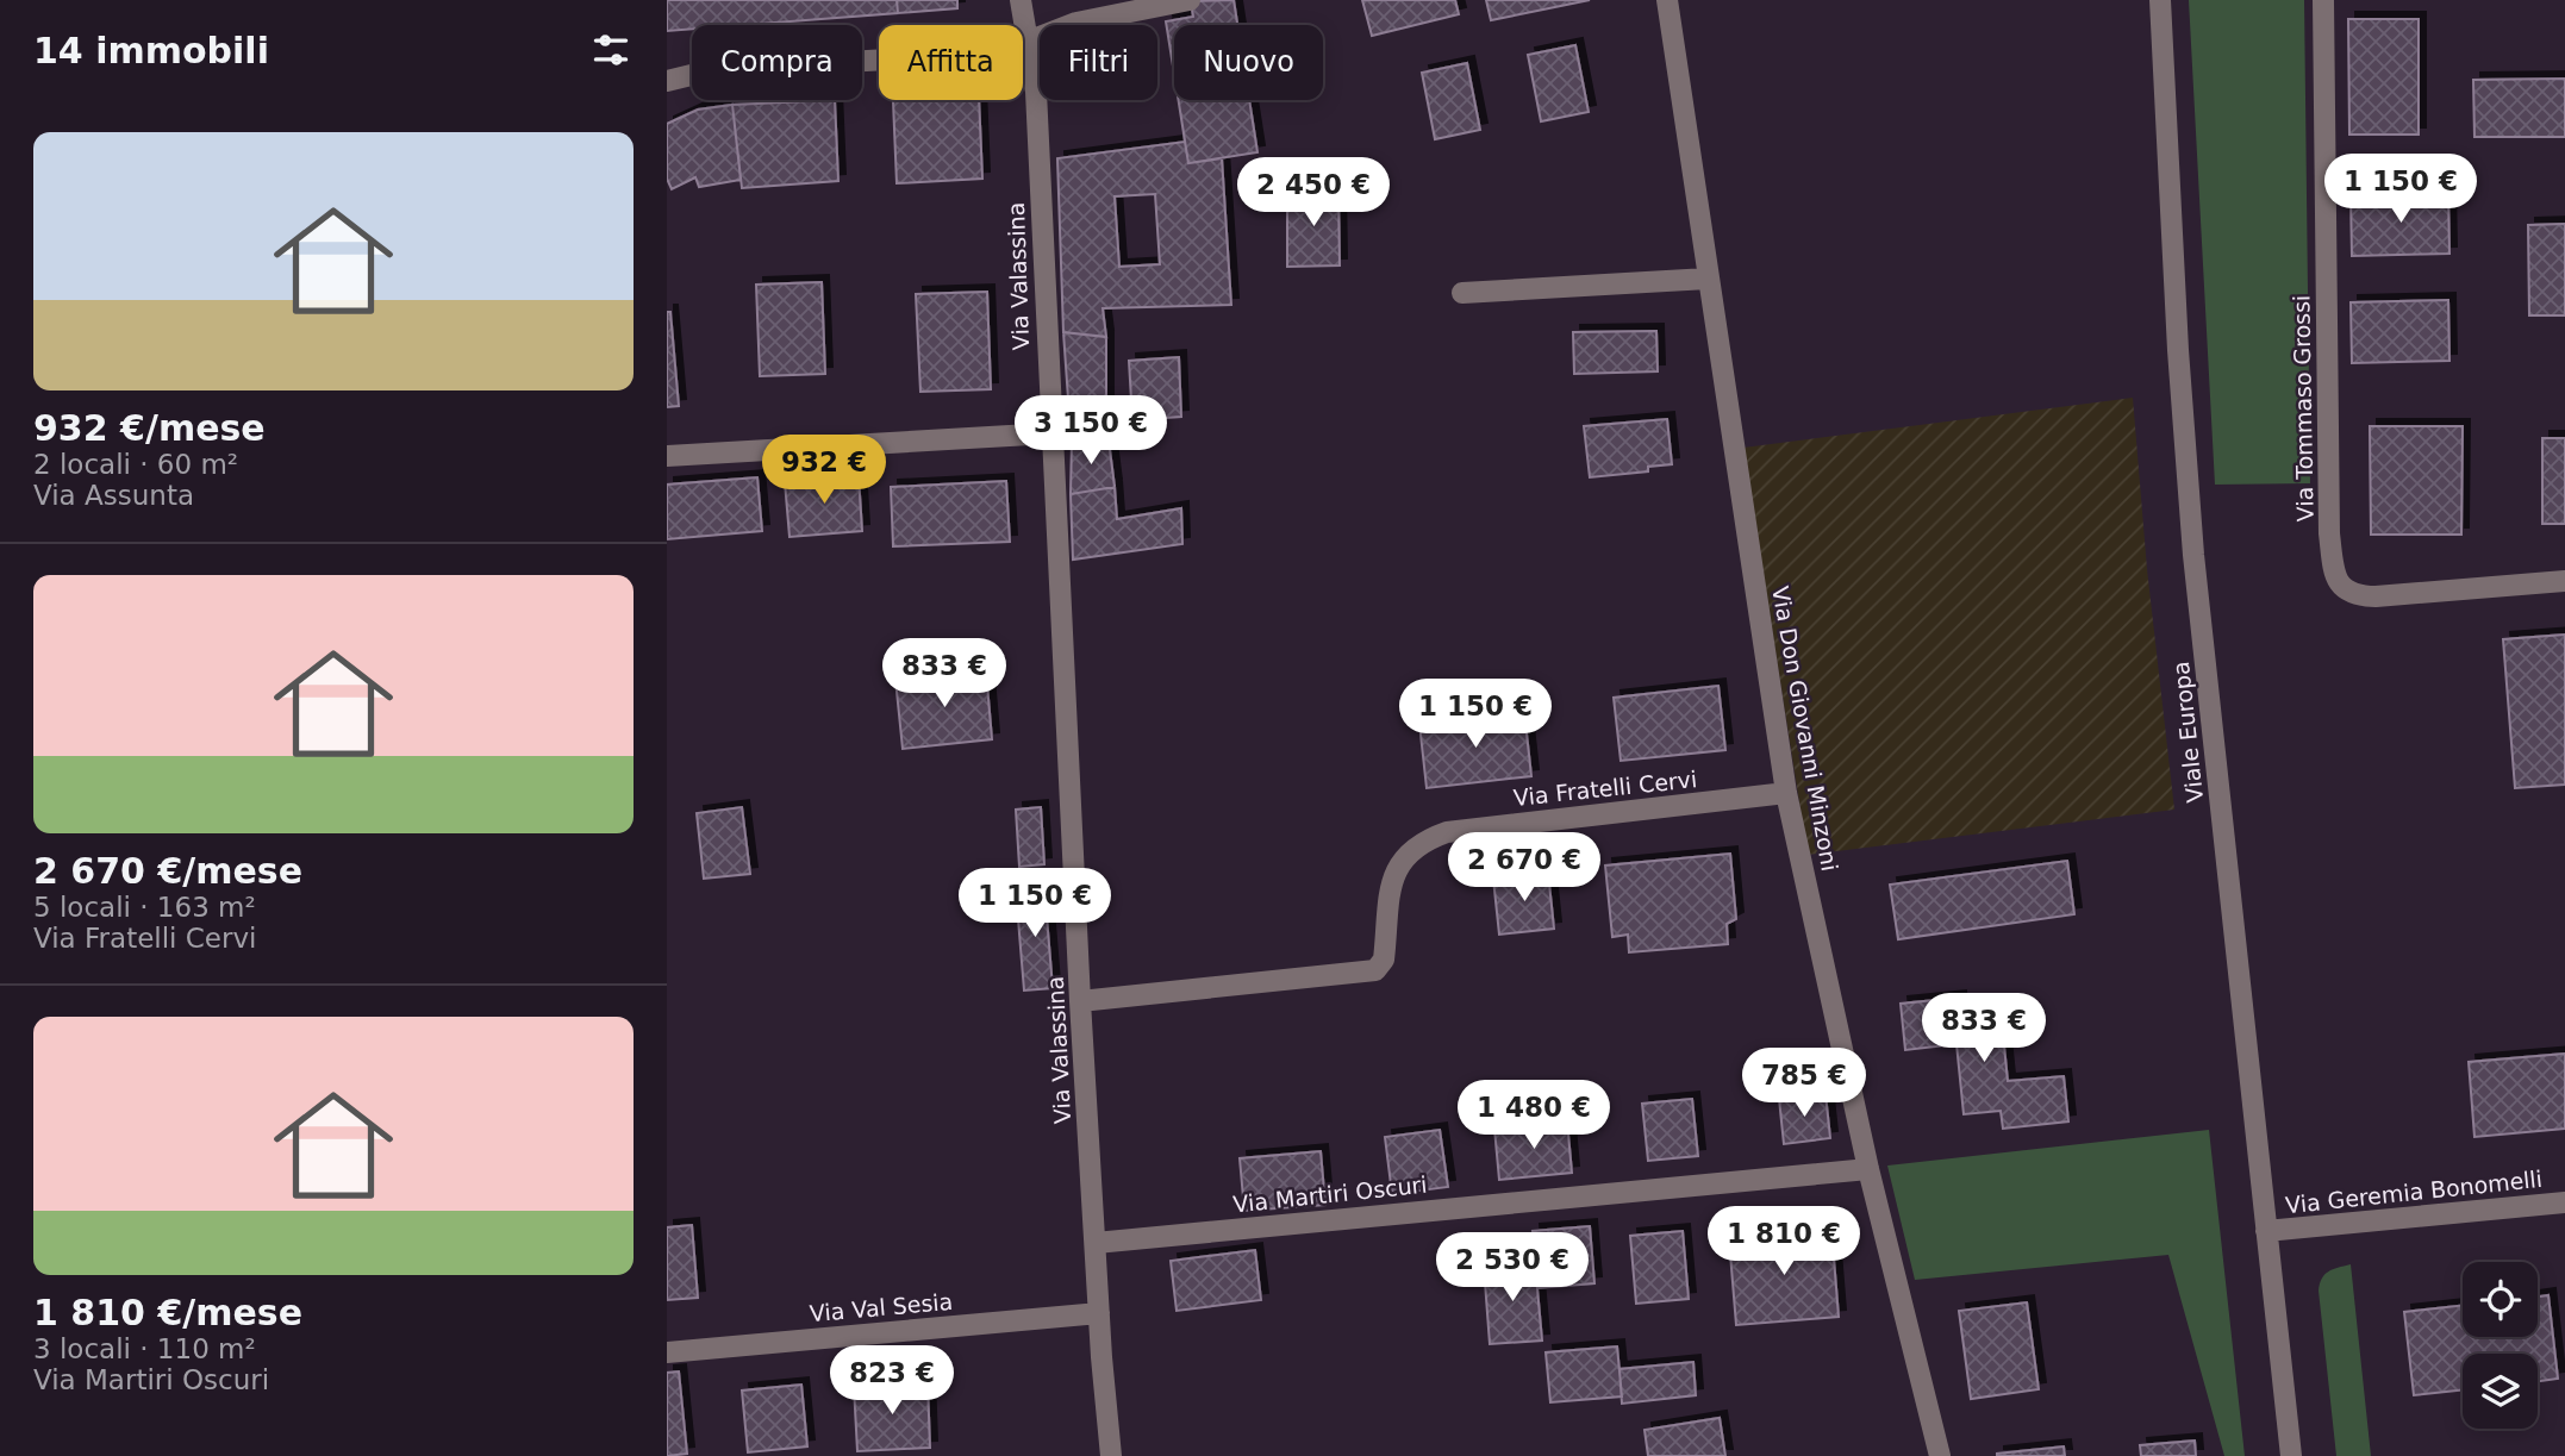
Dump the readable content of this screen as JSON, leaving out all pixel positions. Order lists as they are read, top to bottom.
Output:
{
  "streets": {
    "street": [
      "Via Valassina",
      "Via Tommaso Grossi",
      "Via Don Giovanni Minzoni",
      "Viale Europa",
      "Via Fratelli Cervi",
      "Via Geremia Bonomelli",
      "Via Martiri Oscuri",
      "Via Val Sesia"
    ]
  },
  "crossings": [
    ["Via Valassina", "Via Fratelli Cervi"],
    ["Via Valassina", "Via Martiri Oscuri"],
    ["Via Valassina", "Via Val Sesia"],
    ["Via Don Giovanni Minzoni", "Via Fratelli Cervi"],
    ["Via Don Giovanni Minzoni", "Via Martiri Oscuri"],
    ["Viale Europa", "Via Geremia Bonomelli"]
  ],
  "page": {
    "heading": "14 immobili",
    "chip": [
      "Compra",
      "Affitta",
      "Filtri",
      "Nuovo"
    ],
    "list": [
      {
        "name": "932 €/mese",
        "note": "2 locali · 60 m² · Via Assunta"
      },
      {
        "name": "2 670 €/mese",
        "note": "5 locali · 163 m² · Via Fratelli Cervi"
      },
      {
        "name": "1 810 €/mese",
        "note": "3 locali · 110 m² · Via Martiri Oscuri"
      }
    ],
    "price": [
      "1 150 €",
      "2 450 €",
      "3 150 €",
      "932 €",
      "833 €",
      "1 150 €",
      "2 670 €",
      "1 150 €",
      "833 €",
      "785 €",
      "1 480 €",
      "1 810 €",
      "2 530 €",
      "823 €"
    ]
  }
}
